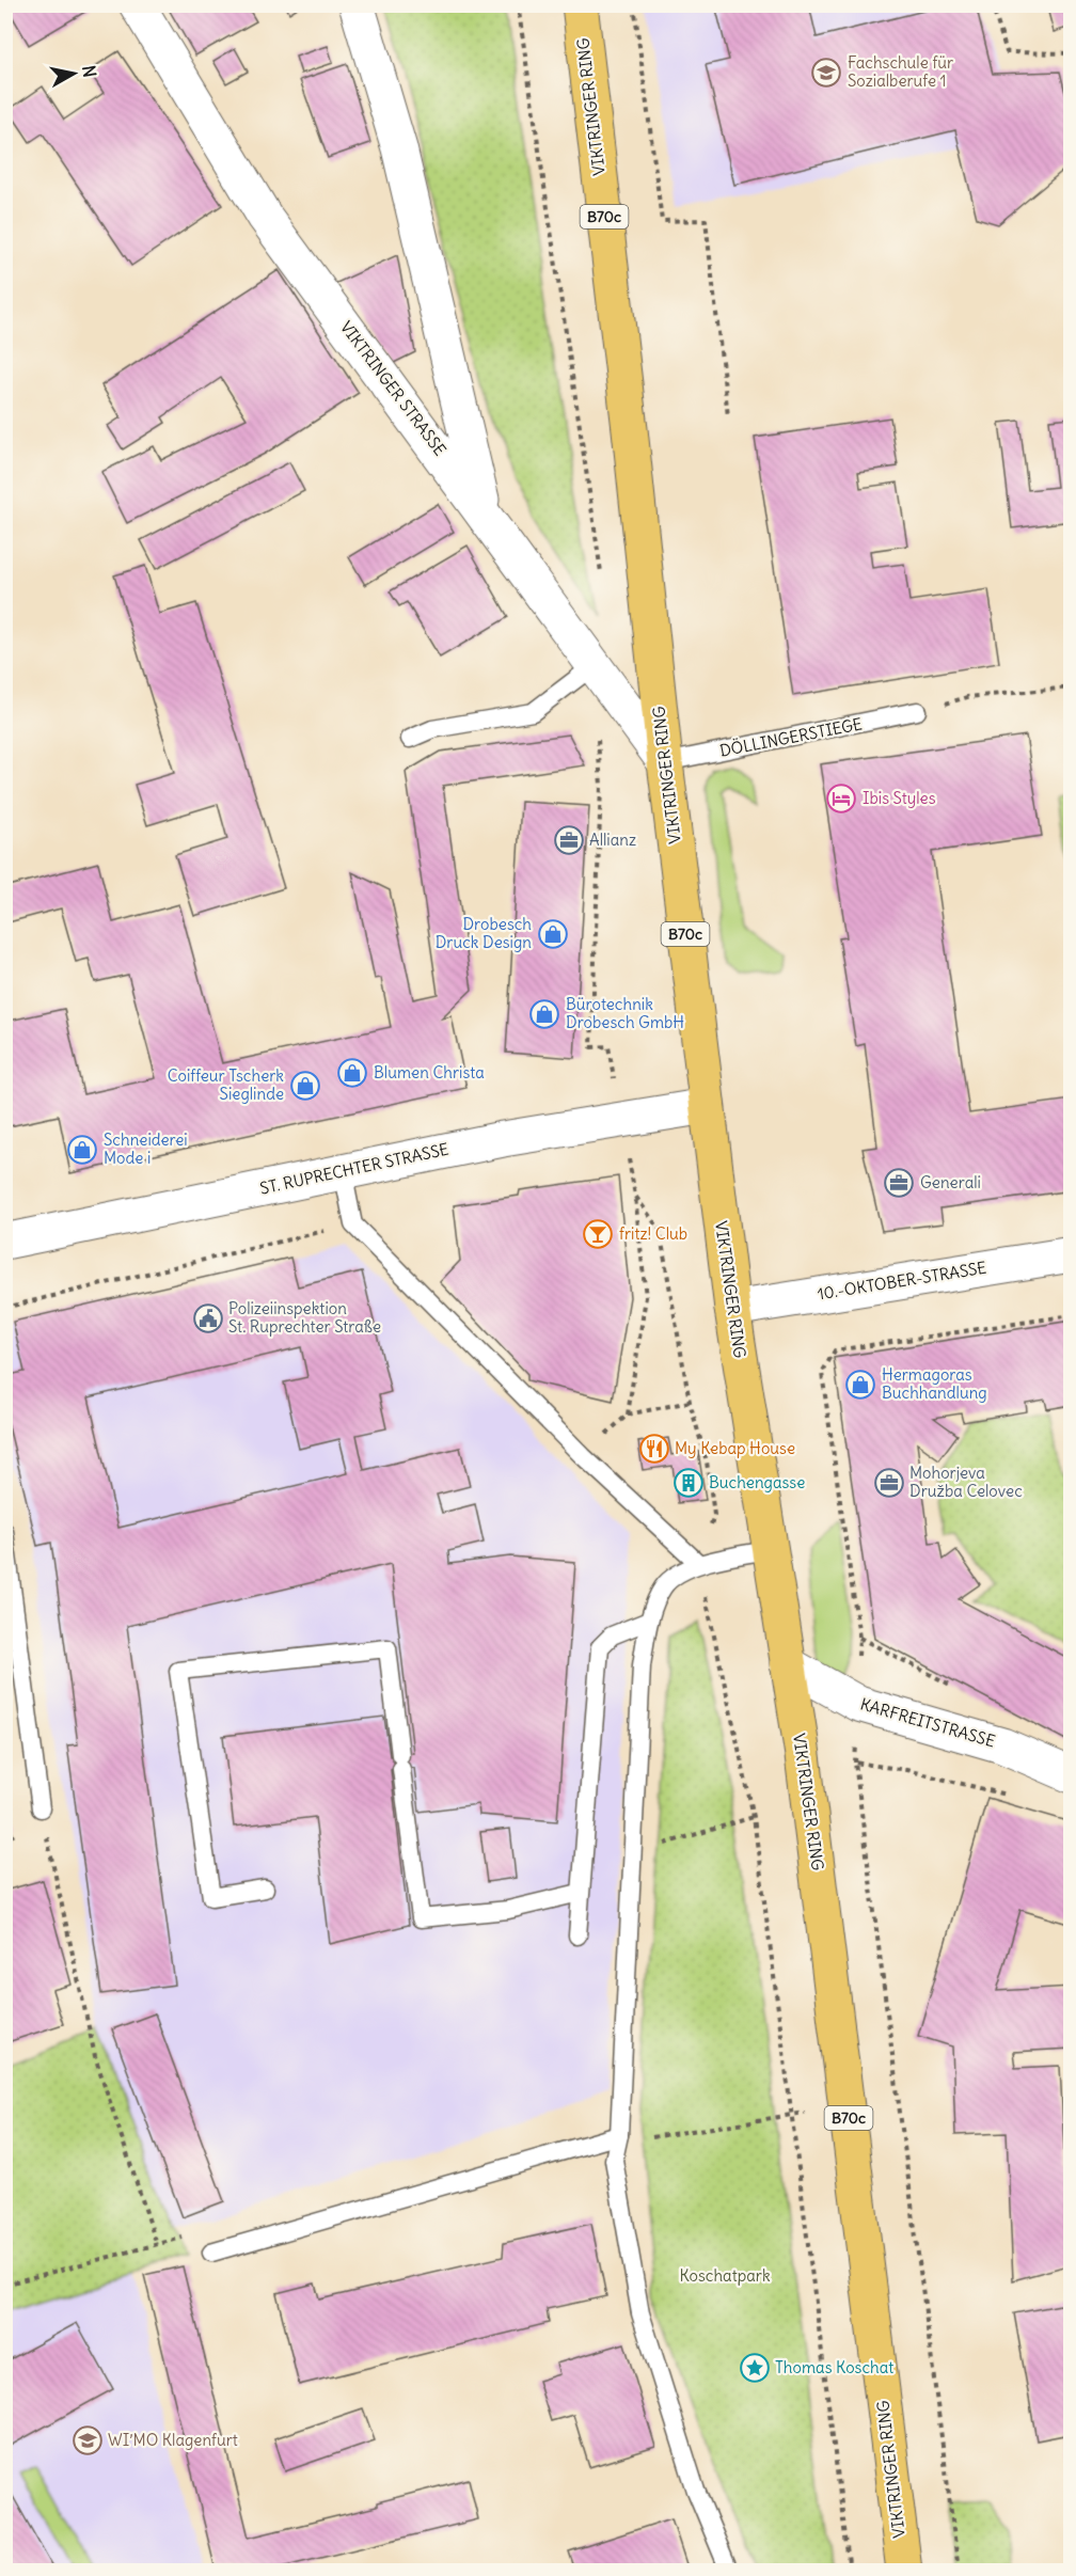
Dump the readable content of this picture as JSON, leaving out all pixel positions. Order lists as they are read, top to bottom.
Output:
{
  "streets": {
    "main road": ["VIKTRINGER RING", "B70c"],
    "street": [
      "VIKTRINGER STRASSE",
      "ST. RUPRECHTER STRASSE",
      "10.-OKTOBER-STRASSE",
      "KARFREITSTRASSE"
    ],
    "lane": ["DÖLLINGERSTIEGE"]
  },
  "crossings": [
    ["VIKTRINGER RING", "VIKTRINGER STRASSE"],
    ["VIKTRINGER RING", "DÖLLINGERSTIEGE"],
    ["VIKTRINGER RING", "ST. RUPRECHTER STRASSE"],
    ["VIKTRINGER RING", "10.-OKTOBER-STRASSE"],
    ["VIKTRINGER RING", "KARFREITSTRASSE"],
    ["VIKTRINGER STRASSE", "DÖLLINGERSTIEGE"]
  ],
  "parks": ["Koschatpark"],
  "places": {
    "school or university": ["Fachschule für Sozialberufe 1", "WI’MO Klagenfurt"],
    "hotel": ["Ibis Styles"],
    "office": ["Allianz", "Generali", "Mohorjeva Družba Celovec"],
    "shop": [
      "Drobesch Druck Design",
      "Bürotechnik Drobesch GmbH",
      "Blumen Christa",
      "Coiffeur Tscherk Sieglinde",
      "Schneiderei Mode i",
      "Hermagoras Buchhandlung"
    ],
    "bar": ["fritz! Club"],
    "public building": ["Polizeiinspektion St. Ruprechter Straße"],
    "restaurant": ["My Kebap House"],
    "building": ["Buchengasse"],
    "place": ["Thomas Koschat"]
  },
  "north": "right"
}
